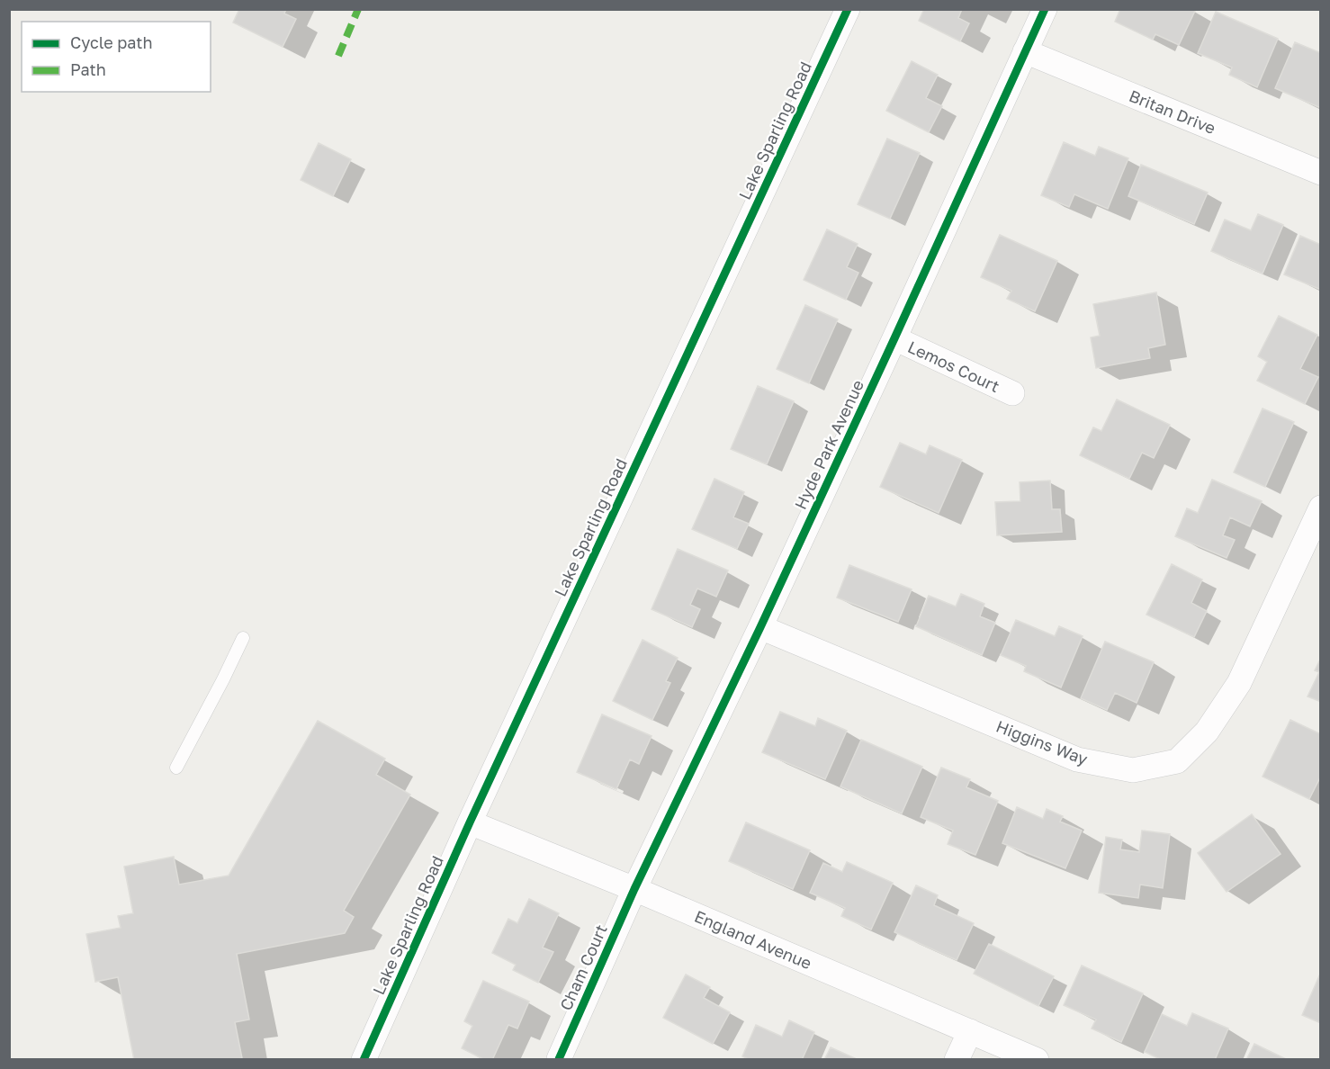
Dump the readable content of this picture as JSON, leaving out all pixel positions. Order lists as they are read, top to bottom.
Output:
{
  "streets": {
    "street": [
      "Britan Drive",
      "Lake Sparling Road",
      "Lemos Court",
      "Hyde Park Avenue",
      "Higgins Way",
      "England Avenue",
      "Cham Court"
    ]
  },
  "crossings": [
    ["Britan Drive", "Hyde Park Avenue"],
    ["Lake Sparling Road", "England Avenue"],
    ["Lemos Court", "Hyde Park Avenue"],
    ["Hyde Park Avenue", "Higgins Way"],
    ["Hyde Park Avenue", "England Avenue"],
    ["Hyde Park Avenue", "Cham Court"],
    ["England Avenue", "Cham Court"]
  ],
  "legend": ["Cycle path", "Path"]
}
